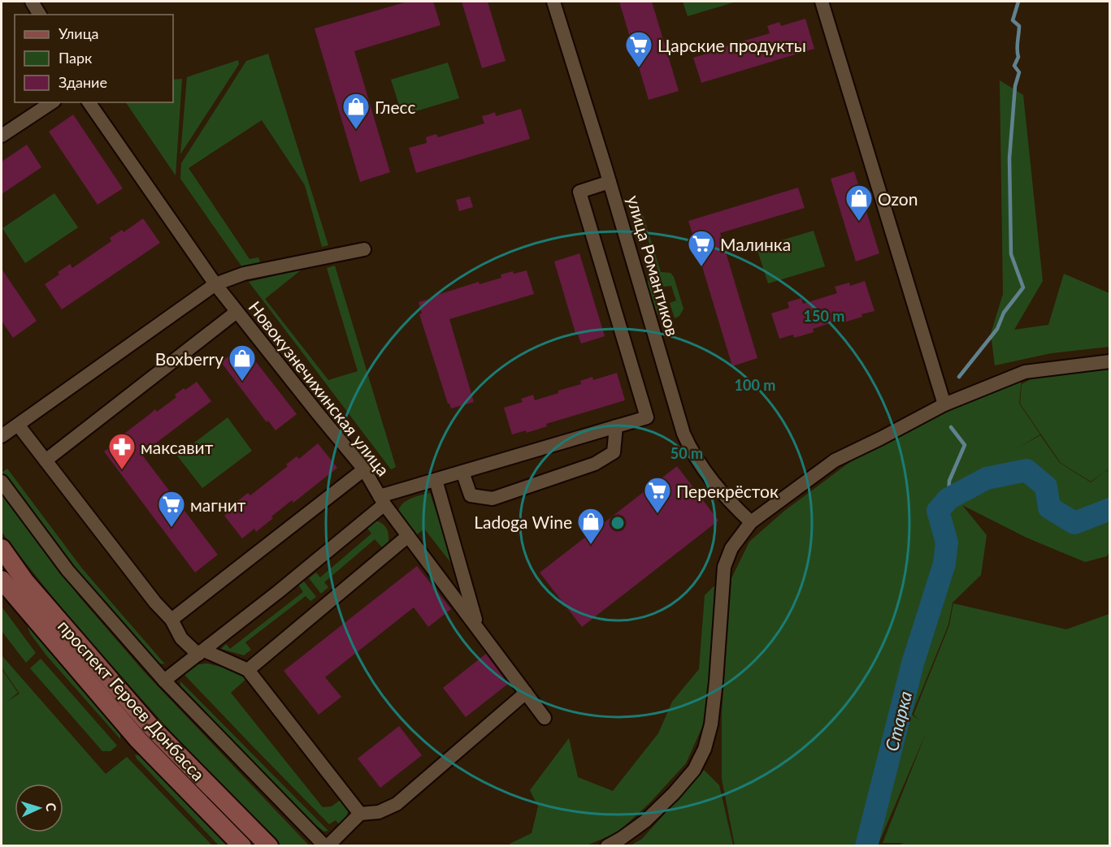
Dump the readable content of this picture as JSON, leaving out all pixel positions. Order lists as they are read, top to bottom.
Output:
{
  "streets": {
    "street": ["улица Романтиков", "Новокузнечихинская улица", "проспект Героев Донбасса"]
  },
  "water": ["Старка"],
  "places": {
    "supermarket": [
      "Царские продукты",
      "Малинка",
      "Перекрёсток",
      "магнит"
    ],
    "shop": [
      "Глесс",
      "Ozon",
      "Boxberry",
      "Ladoga Wine"
    ],
    "pharmacy": ["максавит"]
  },
  "legend": ["Улица", "Парк", "Здание"],
  "north": "right",
  "rings": ["150 m", "100 m", "50 m"]
}
